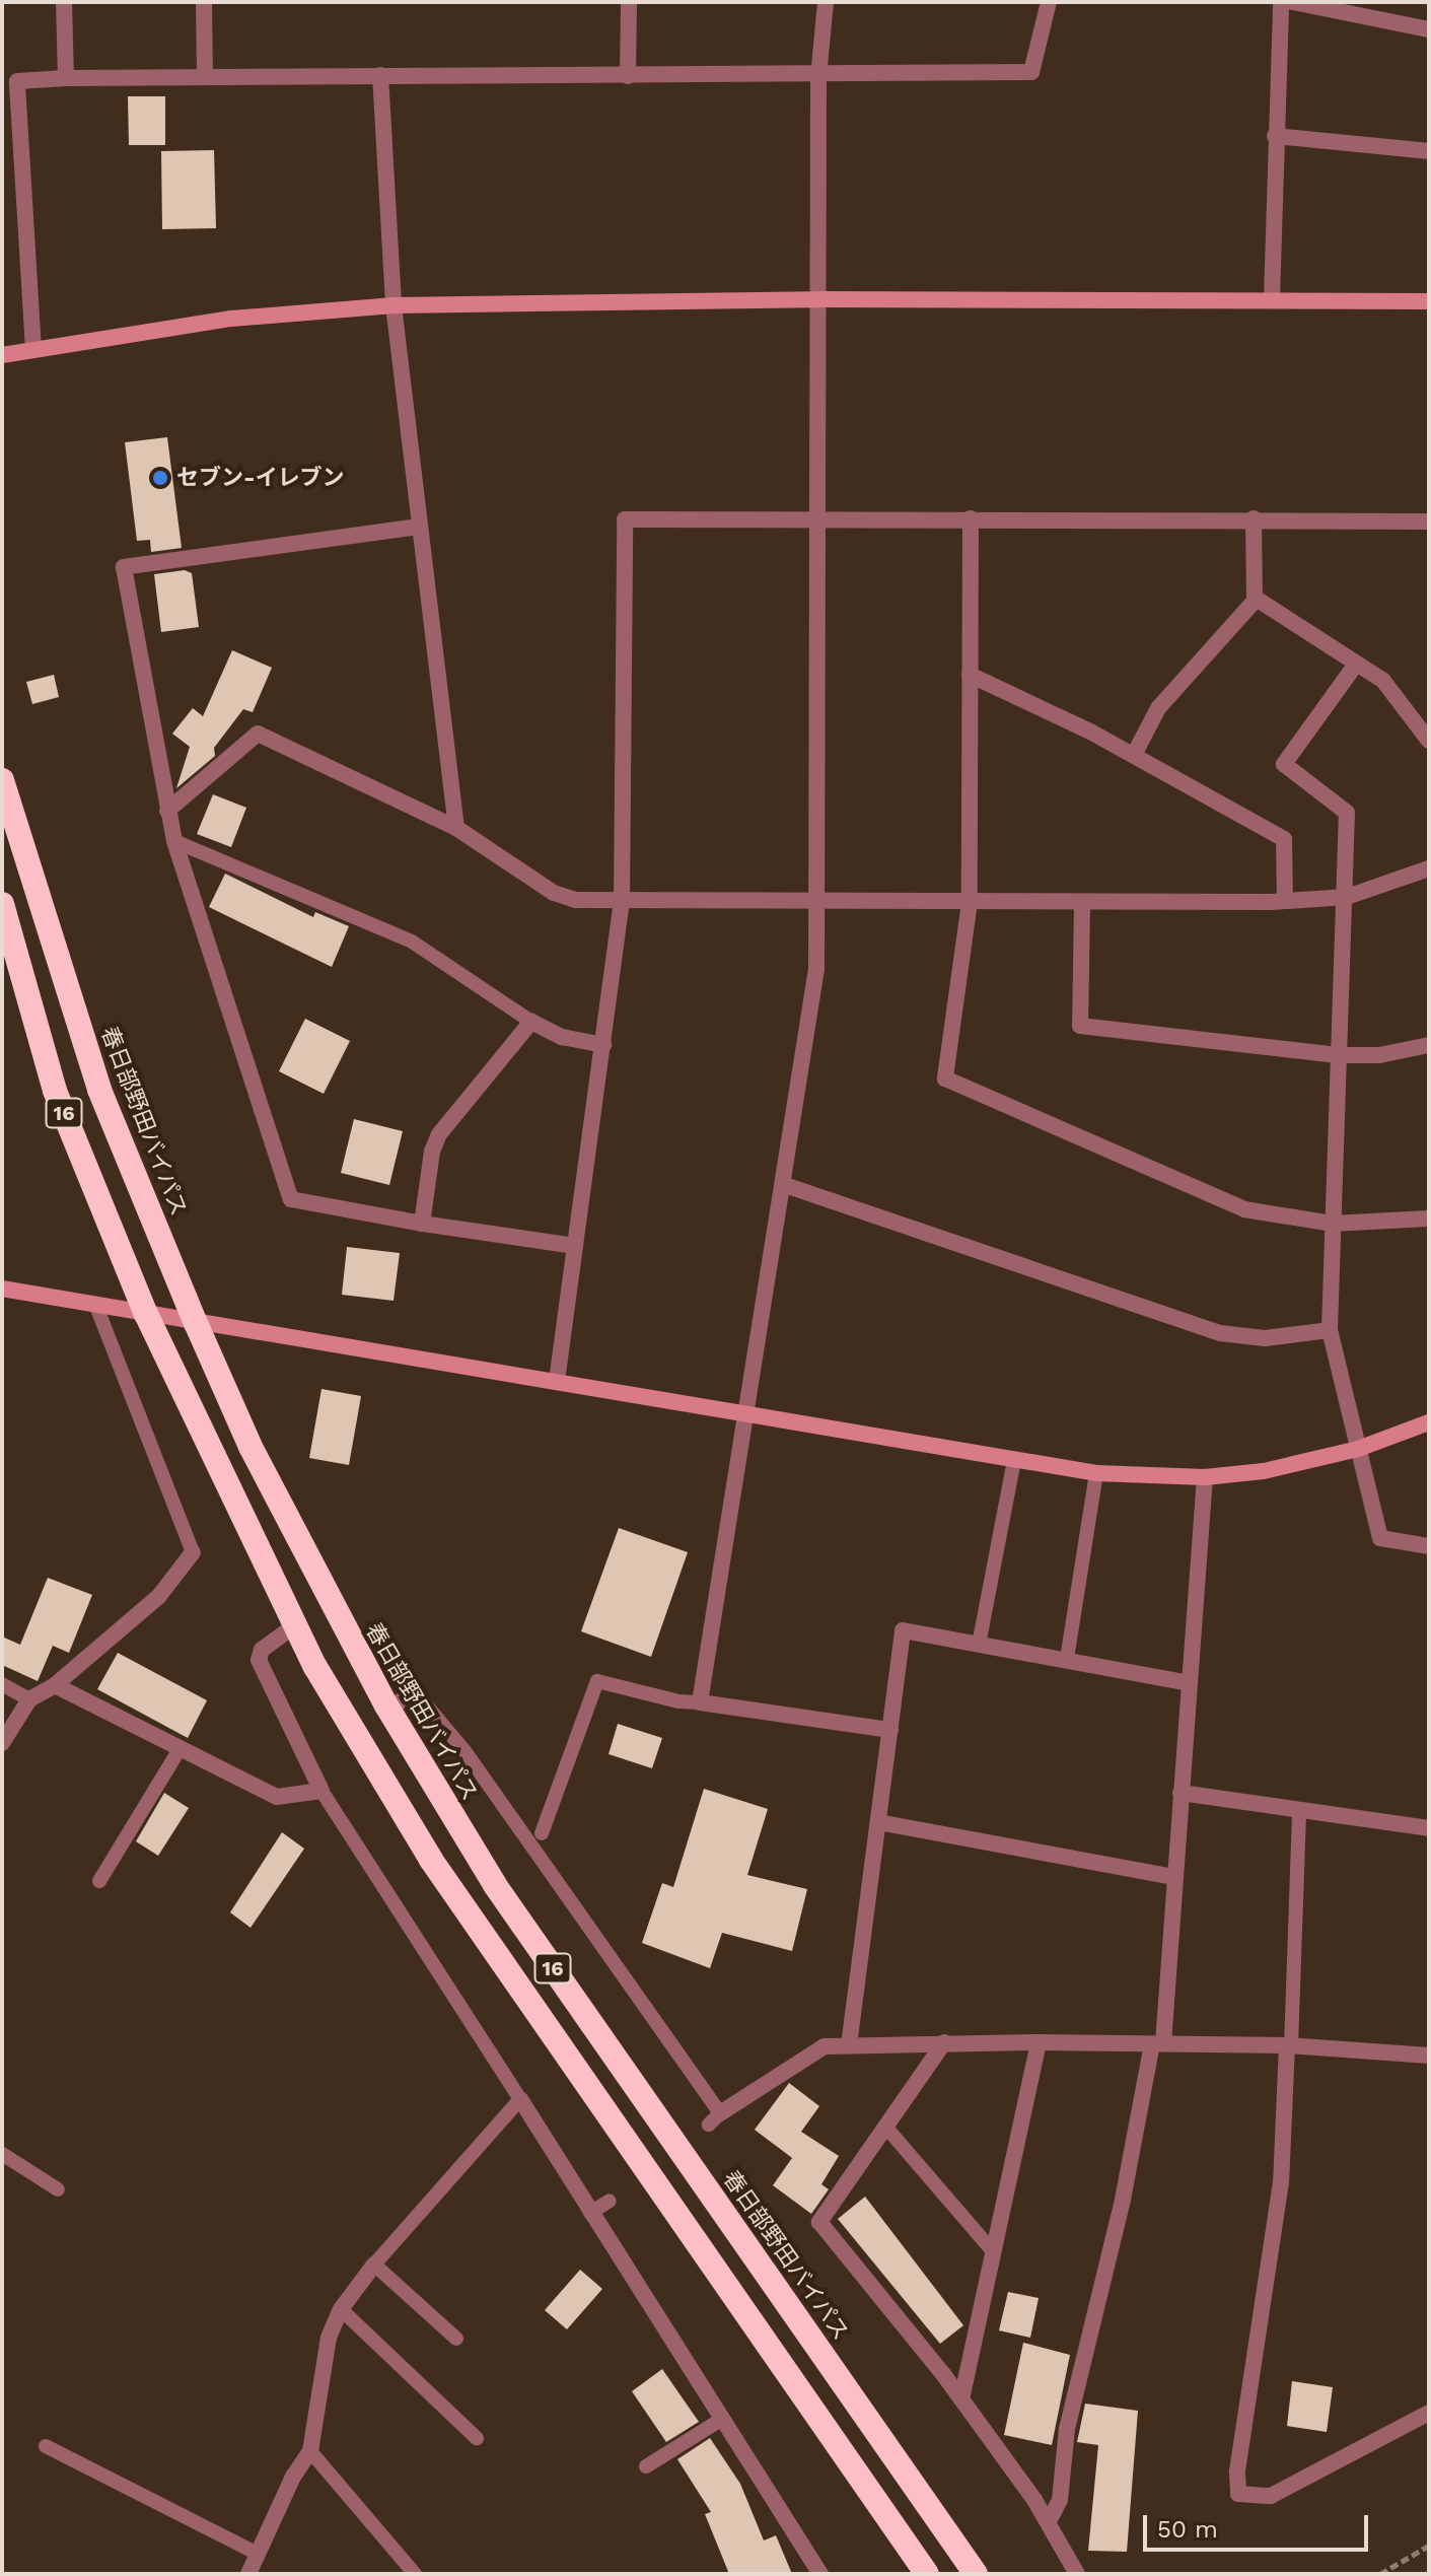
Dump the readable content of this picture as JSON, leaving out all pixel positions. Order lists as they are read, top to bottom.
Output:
{
  "streets": {
    "highway": ["16", "春日部野田バイパス"]
  },
  "places": ["セブン-イレブン"],
  "scale_bar": "50 m"
}
